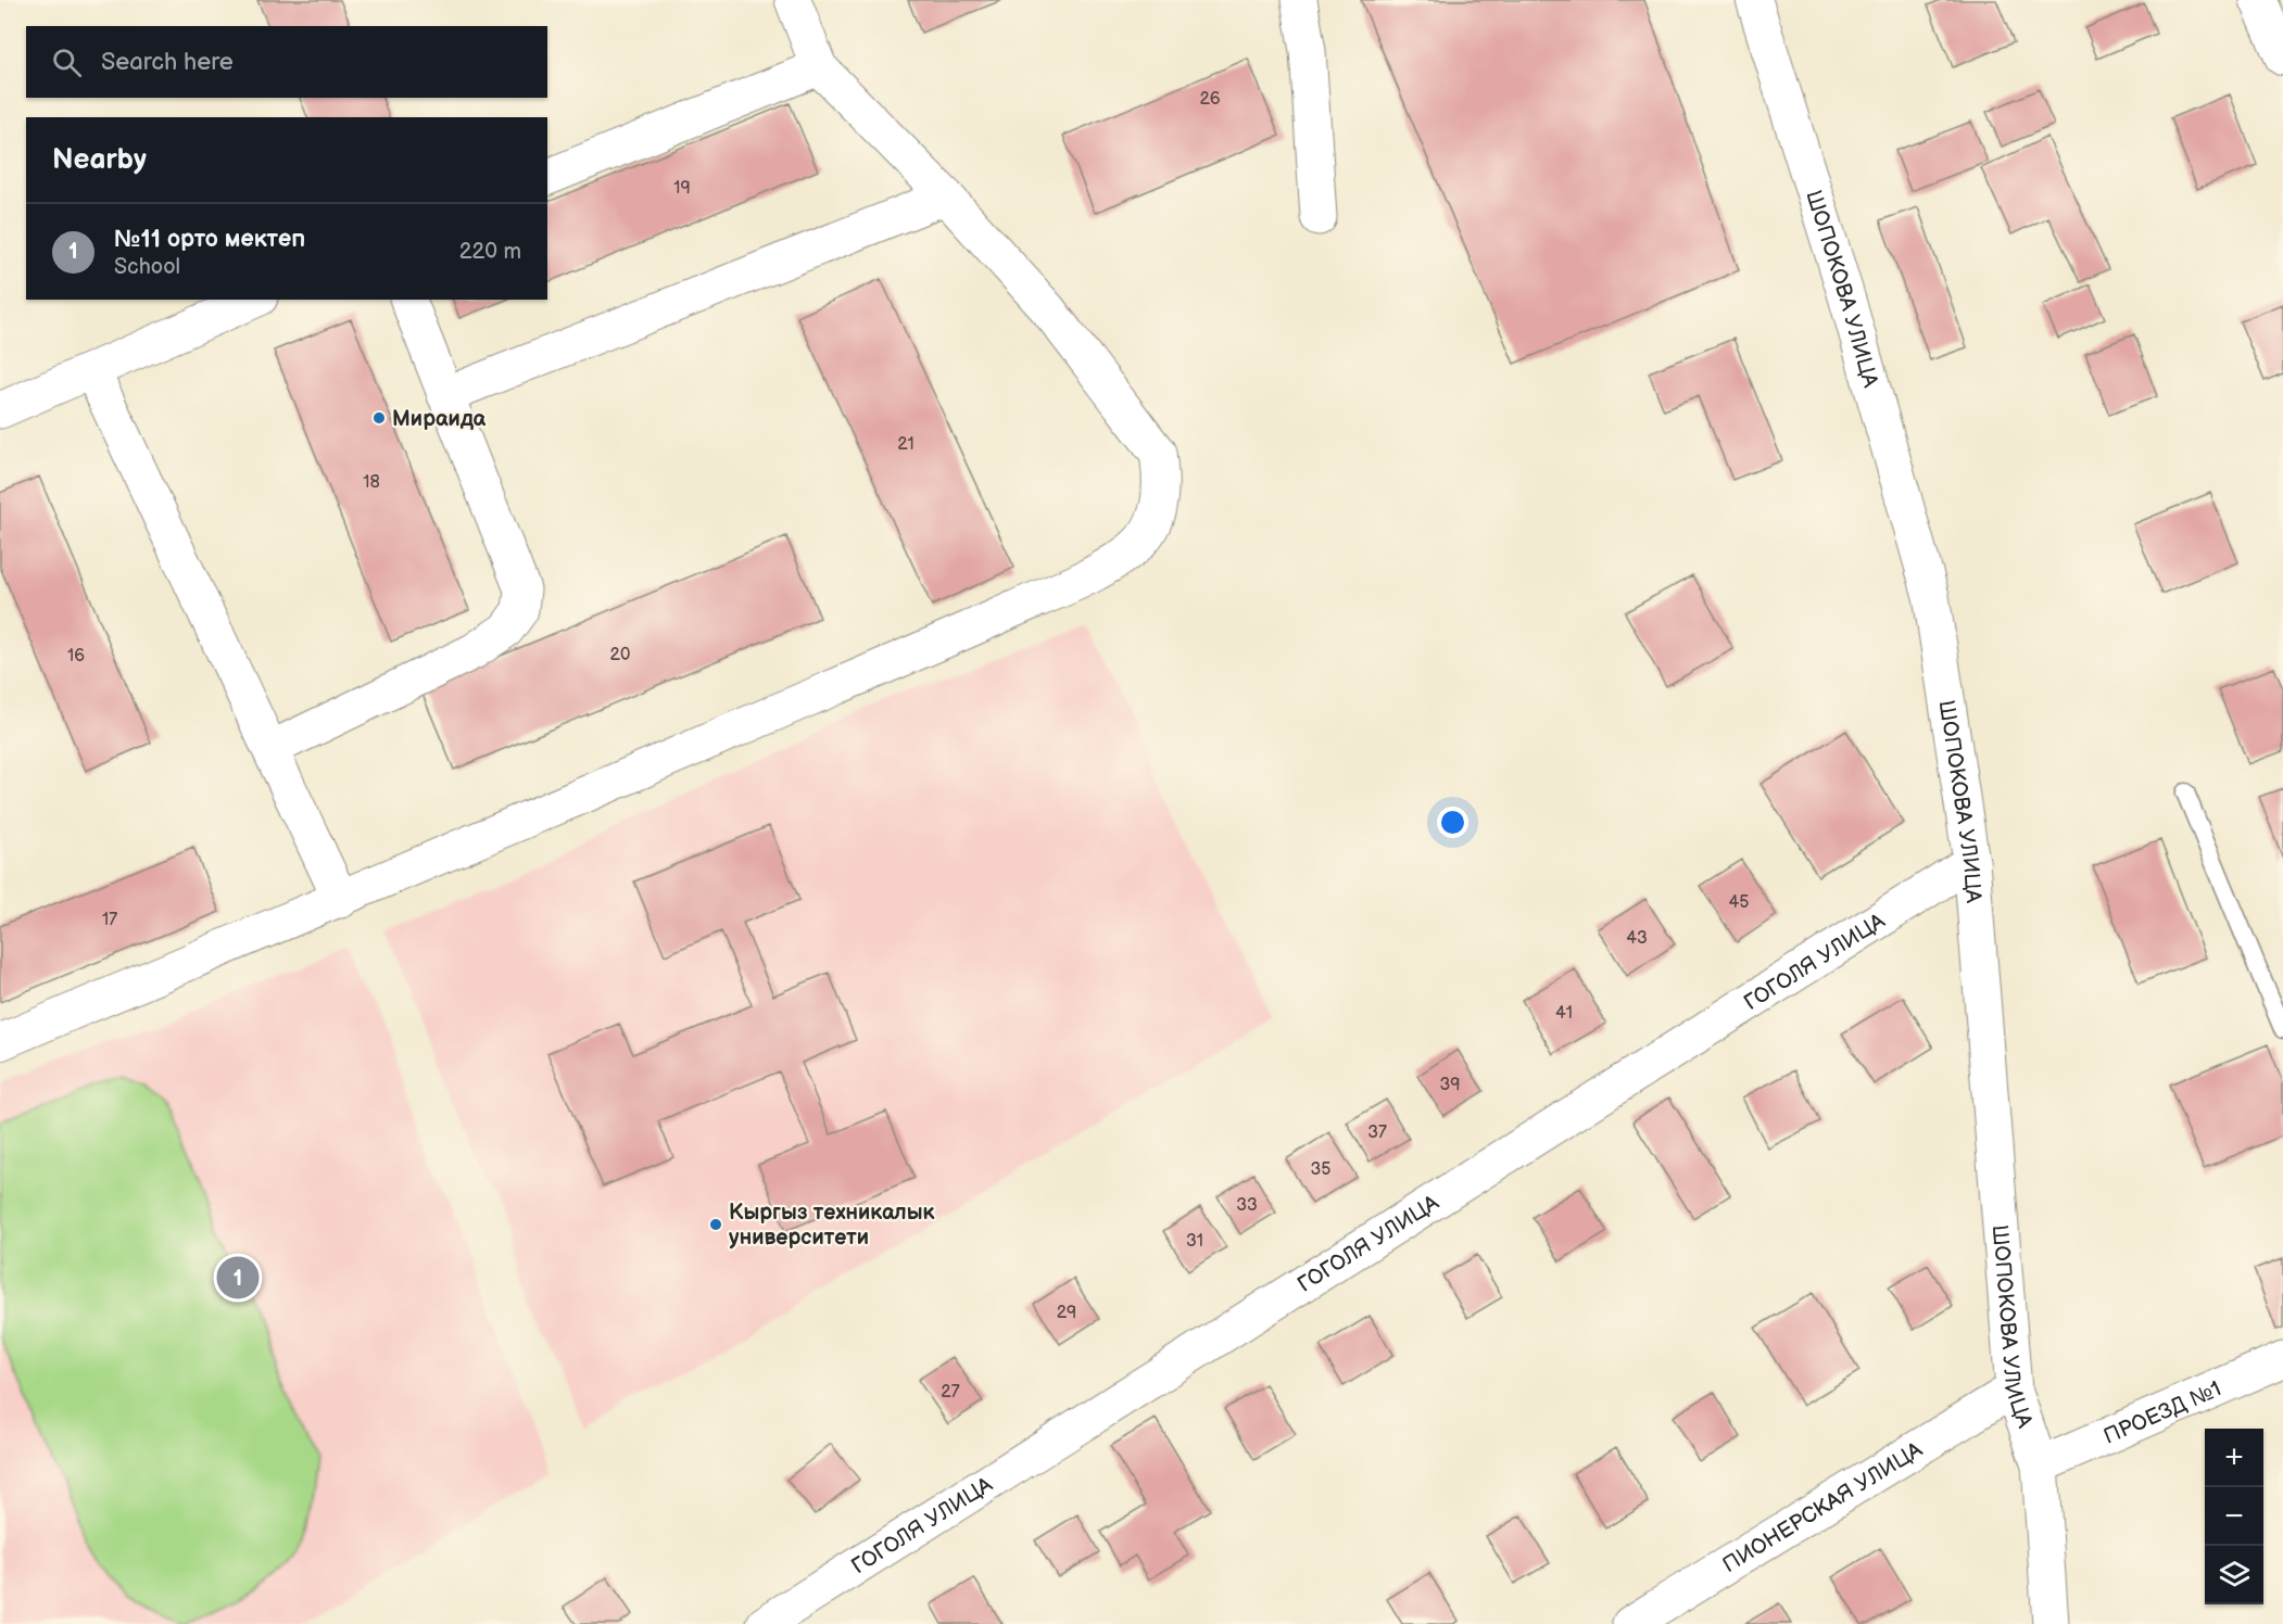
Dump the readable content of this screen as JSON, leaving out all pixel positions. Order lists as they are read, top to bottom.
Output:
{
  "streets": {
    "street": [
      "ШОПОКОВА УЛИЦА",
      "ГОГОЛЯ УЛИЦА",
      "ПРОЕЗД №1",
      "ПИОНЕРСКАЯ УЛИЦА"
    ]
  },
  "crossings": [
    ["ШОПОКОВА УЛИЦА", "ГОГОЛЯ УЛИЦА"],
    ["ШОПОКОВА УЛИЦА", "ПРОЕЗД №1"],
    ["ШОПОКОВА УЛИЦА", "ПИОНЕРСКАЯ УЛИЦА"]
  ],
  "places": ["Мираида", "Кыргыз техникалык университети"],
  "house_numbers": [
    "26",
    "19",
    "21",
    "18",
    "20",
    "16",
    "45",
    "17",
    "43",
    "41",
    "39",
    "37",
    "35",
    "33",
    "31",
    "29",
    "27"
  ],
  "page": {
    "search": "Search here",
    "heading": "Nearby",
    "list": [
      {
        "mark": "1",
        "name": "№11 орто мектеп",
        "note": "School",
        "value": "220 m"
      }
    ],
    "pins": "1",
    "map_buttons": ["+", "−"]
  }
}
